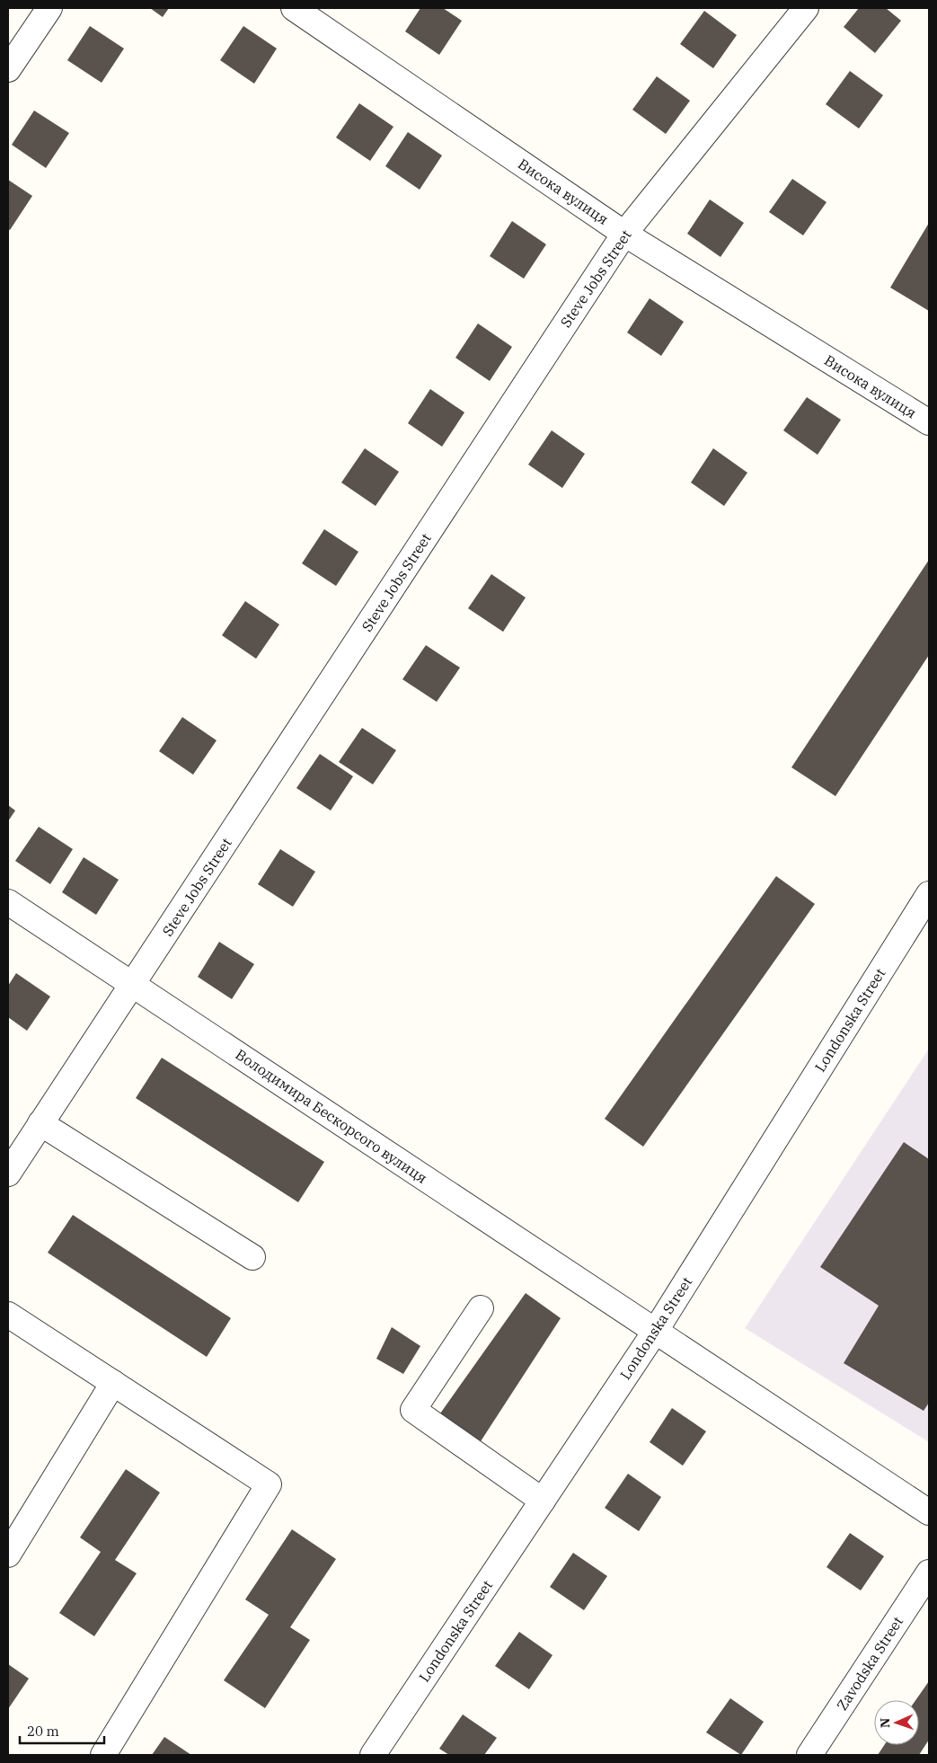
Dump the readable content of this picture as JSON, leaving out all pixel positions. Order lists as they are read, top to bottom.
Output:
{
  "streets": {
    "street": [
      "Висока вулиця",
      "Steve Jobs Street",
      "Londonska Street",
      "Володимира Бескорсого вулиця",
      "Zavodska Street"
    ]
  },
  "crossings": [
    ["Висока вулиця", "Steve Jobs Street"],
    ["Steve Jobs Street", "Володимира Бескорсого вулиця"],
    ["Londonska Street", "Володимира Бескорсого вулиця"]
  ],
  "scale_bar": "20 m",
  "north": "left"
}
